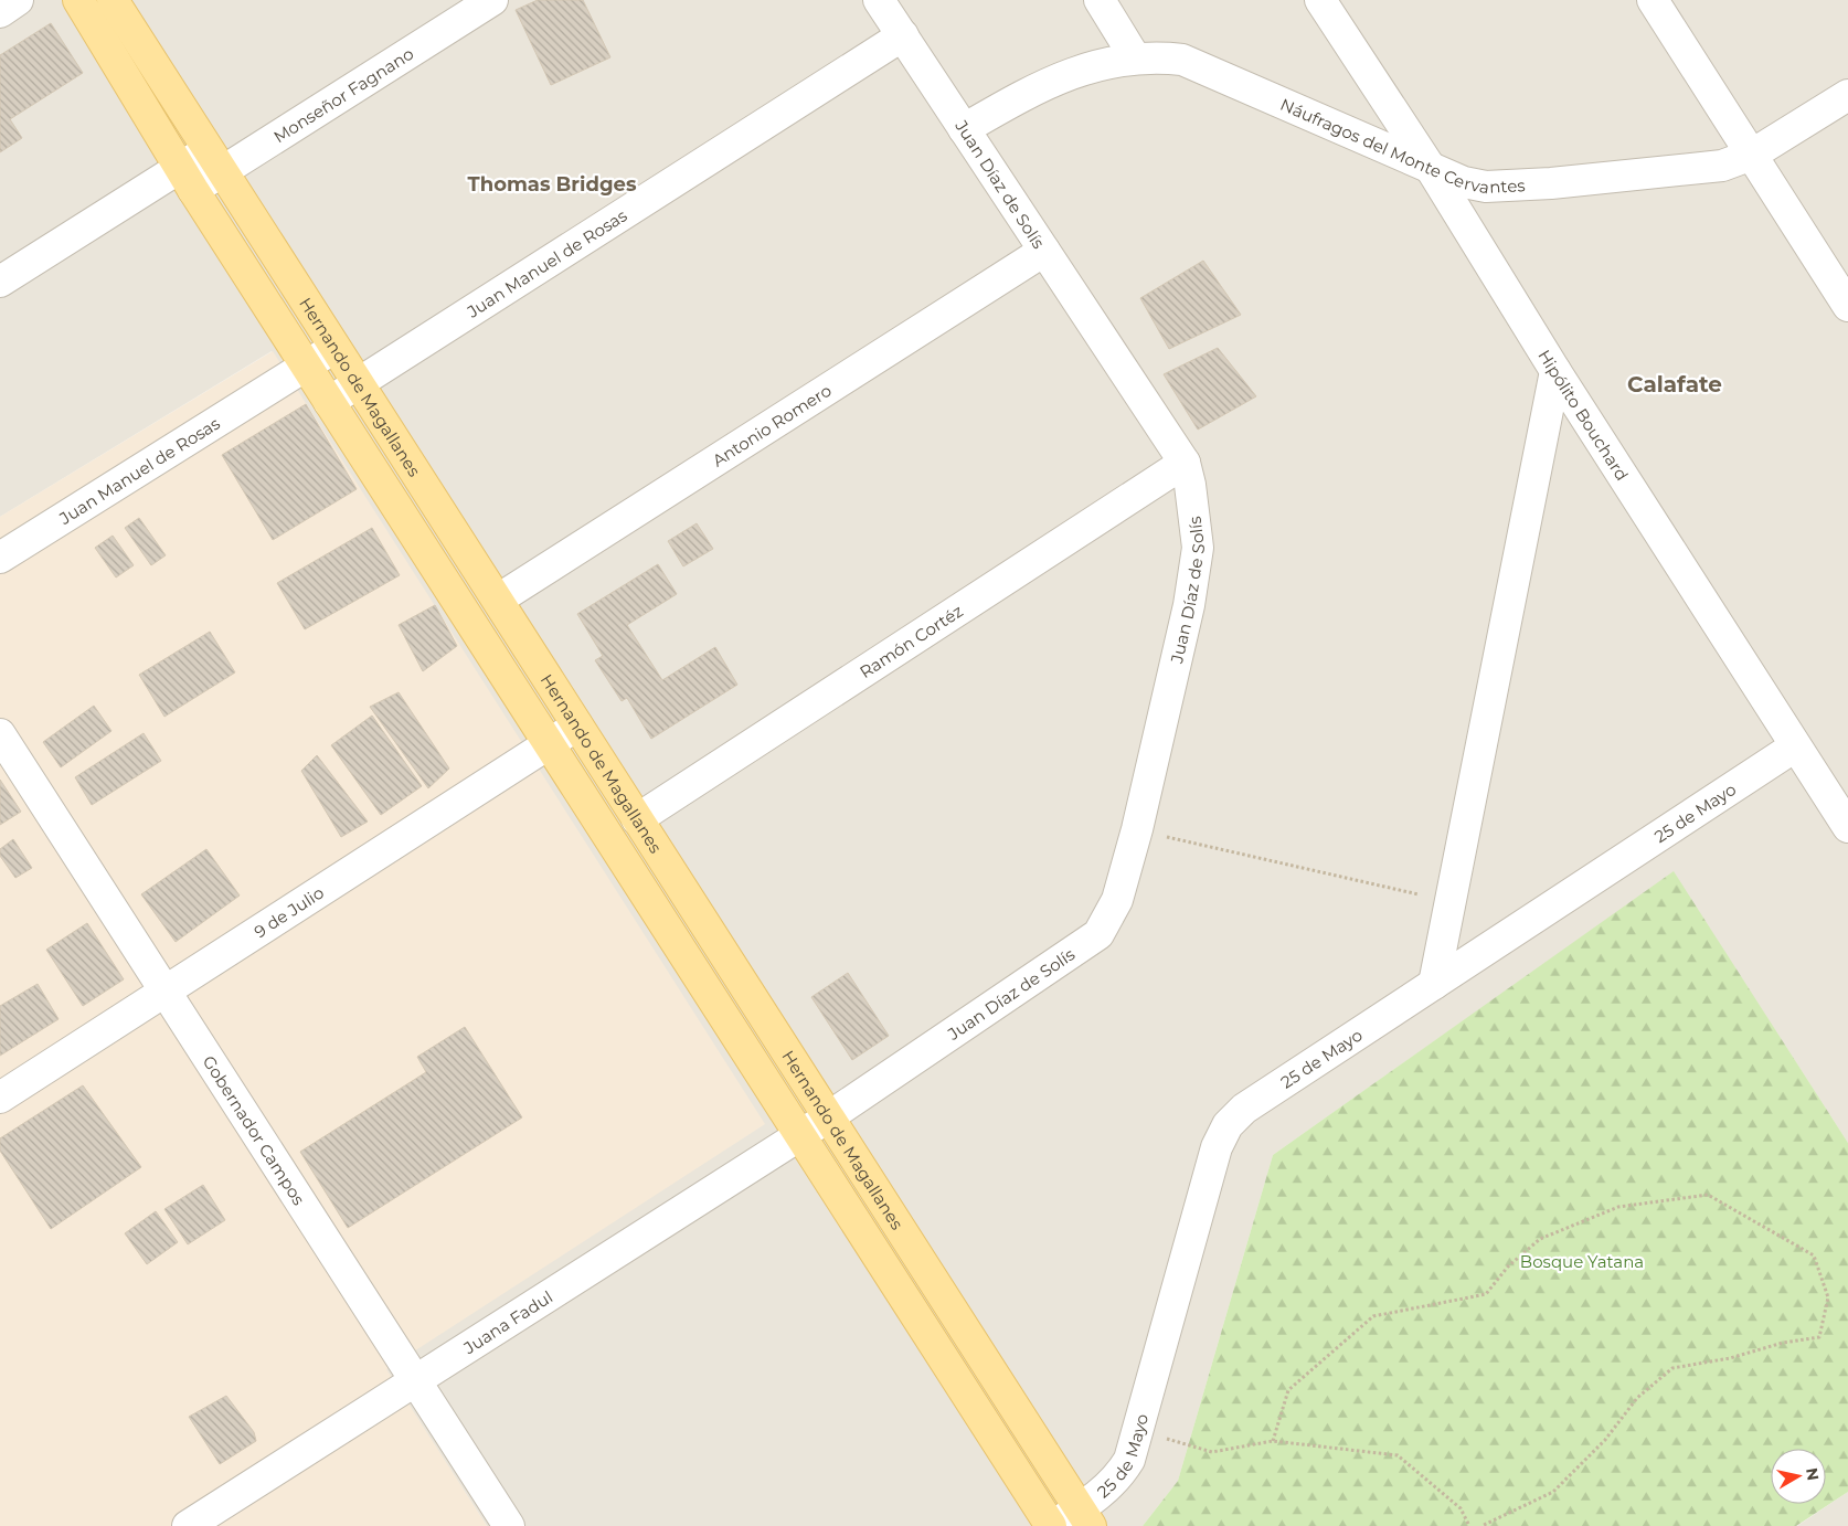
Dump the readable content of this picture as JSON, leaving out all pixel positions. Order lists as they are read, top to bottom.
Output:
{
  "streets": {
    "main road": ["Hernando de Magallanes"],
    "street": [
      "Monseñor Fagnano",
      "Náufragos del Monte Cervantes",
      "Juan Díaz de Solís",
      "Juan Manuel de Rosas",
      "Hipólito Bouchard",
      "Antonio Romero",
      "Ramón Cortéz",
      "25 de Mayo",
      "9 de Julio",
      "Gobernador Campos",
      "Juana Fadul"
    ]
  },
  "crossings": [
    ["Monseñor Fagnano", "Hernando de Magallanes"],
    ["Náufragos del Monte Cervantes", "Juan Díaz de Solís"],
    ["Náufragos del Monte Cervantes", "Hipólito Bouchard"],
    ["Juan Díaz de Solís", "Juan Manuel de Rosas"],
    ["Juan Díaz de Solís", "Hernando de Magallanes"],
    ["Juan Díaz de Solís", "Antonio Romero"],
    ["Juan Díaz de Solís", "Ramón Cortéz"],
    ["Juan Díaz de Solís", "Juana Fadul"],
    ["Juan Manuel de Rosas", "Hernando de Magallanes"],
    ["Hernando de Magallanes", "Antonio Romero"],
    ["Hernando de Magallanes", "Ramón Cortéz"],
    ["Hernando de Magallanes", "25 de Mayo"],
    ["Hernando de Magallanes", "9 de Julio"],
    ["Hernando de Magallanes", "Juana Fadul"],
    ["Hipólito Bouchard", "25 de Mayo"],
    ["9 de Julio", "Gobernador Campos"],
    ["Gobernador Campos", "Juana Fadul"]
  ],
  "districts": ["Thomas Bridges", "Calafate"],
  "parks": ["Bosque Yatana"],
  "north": "right"
}
